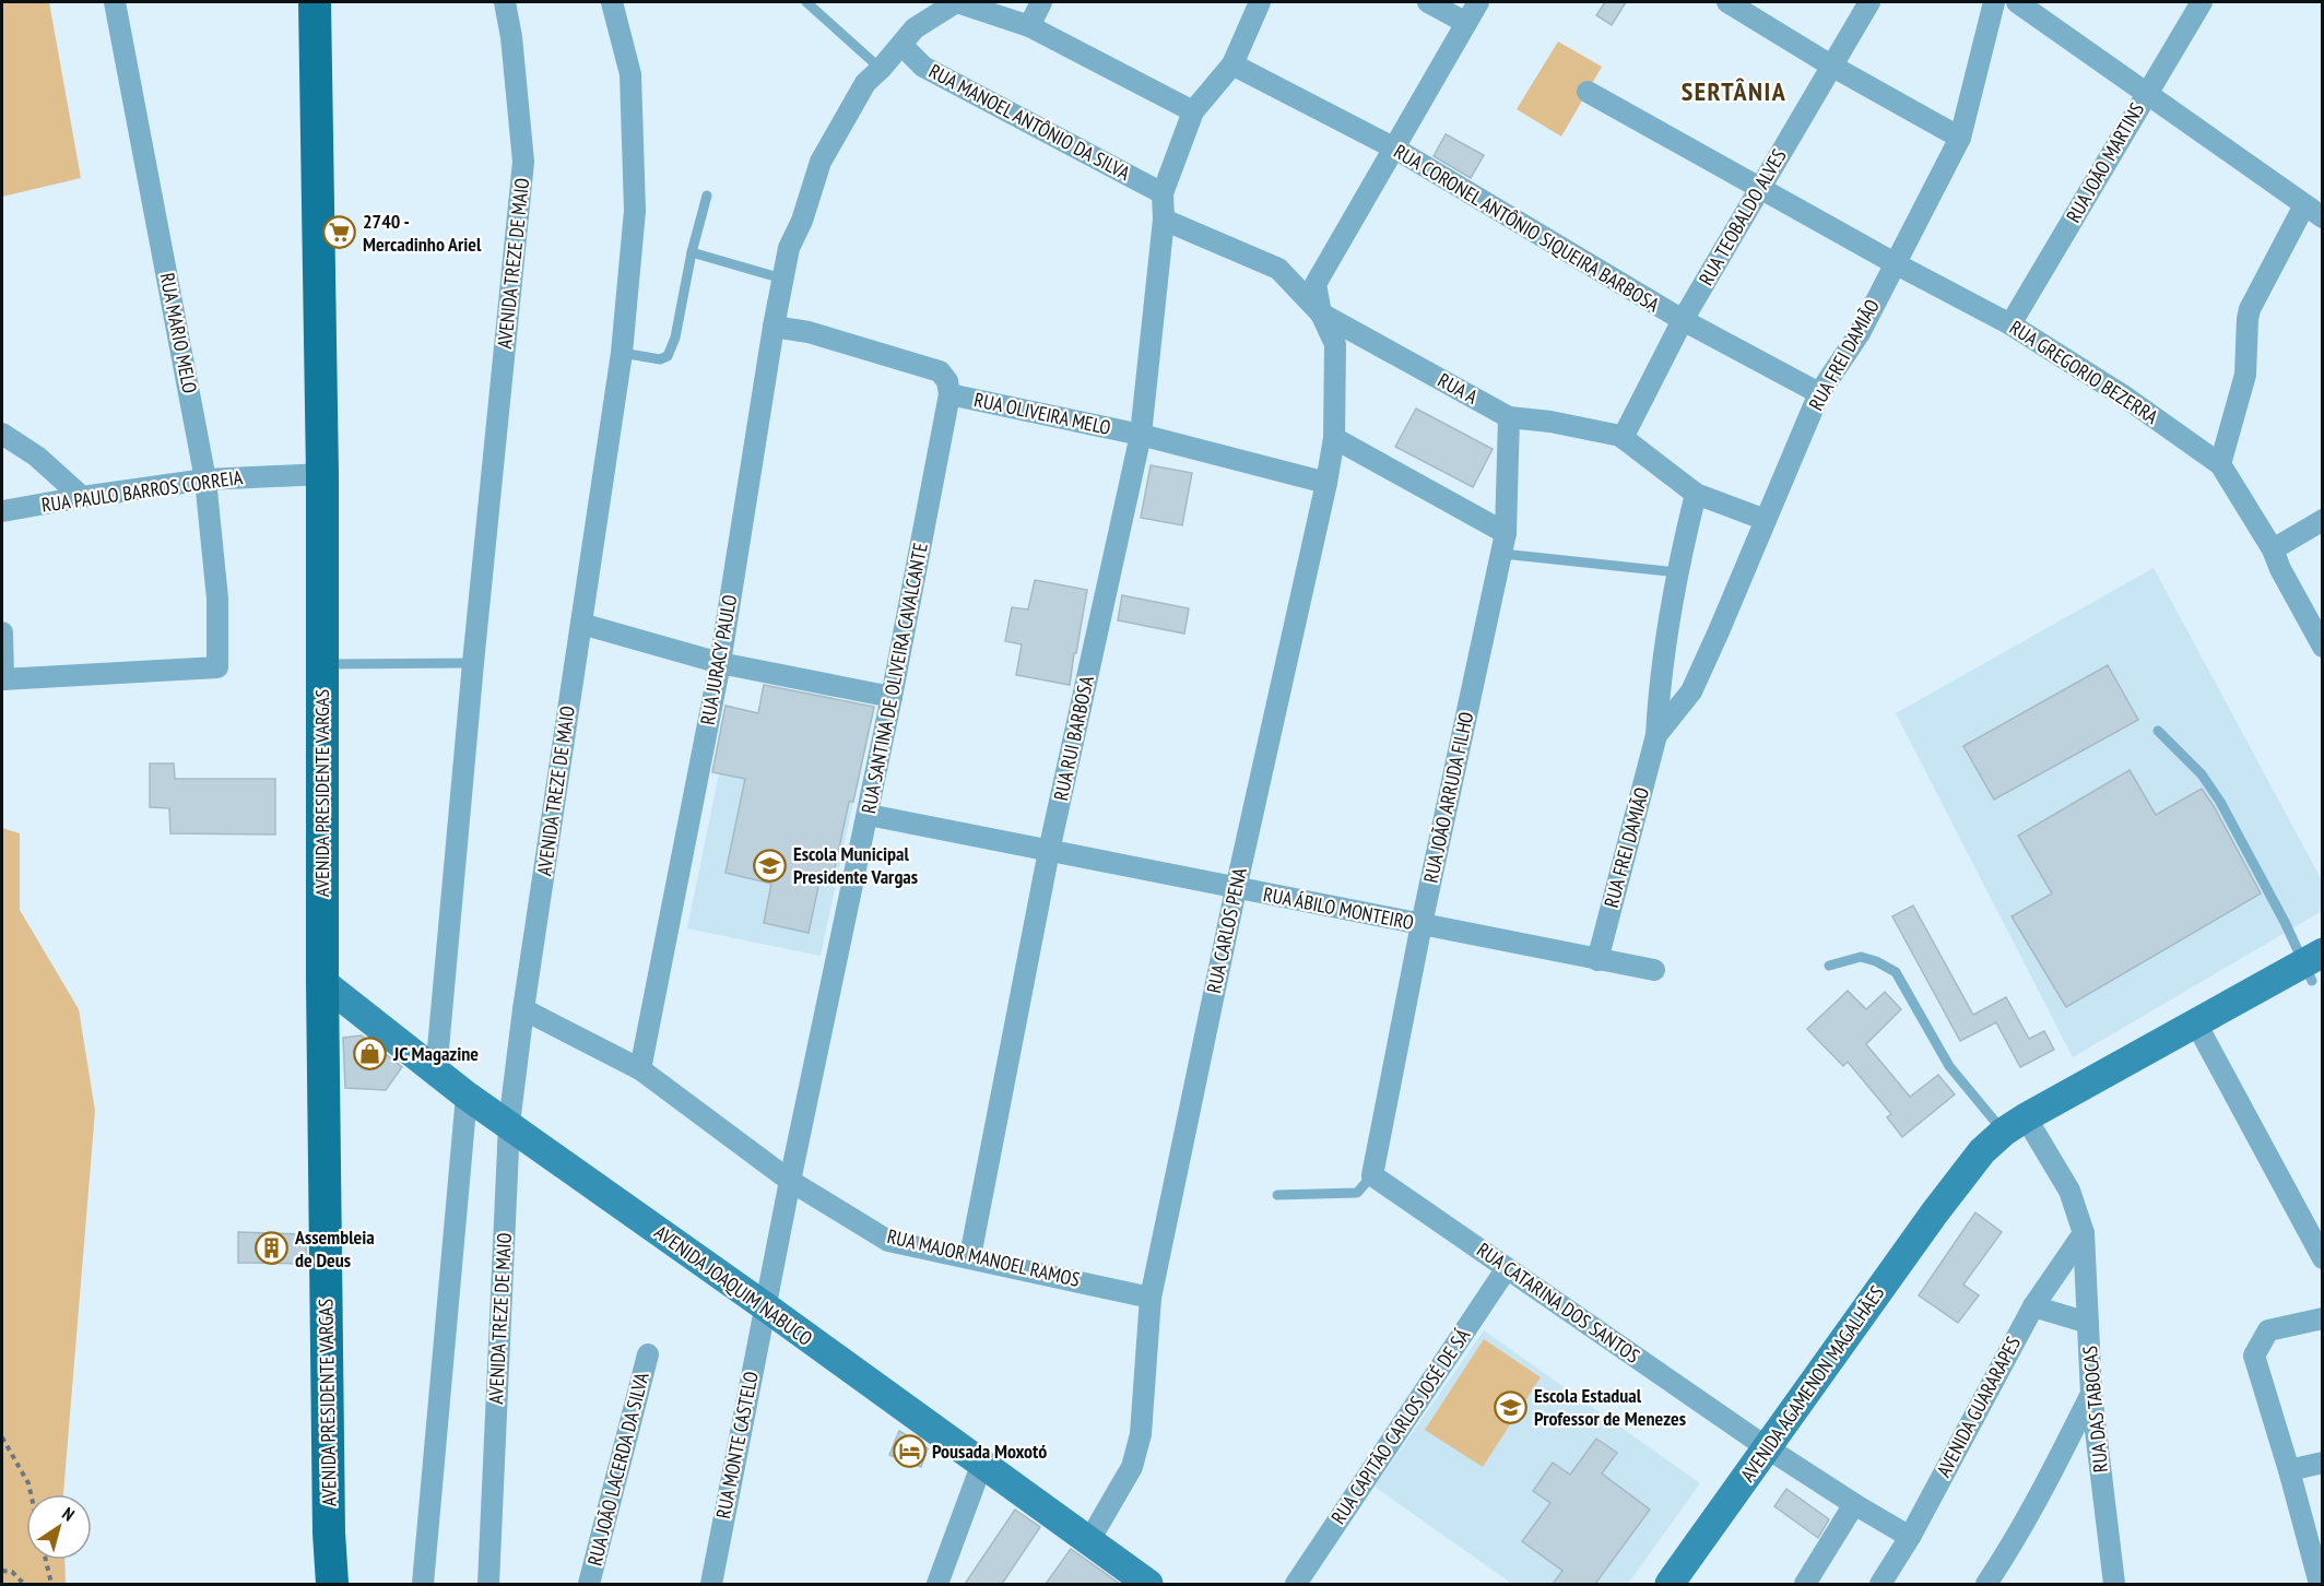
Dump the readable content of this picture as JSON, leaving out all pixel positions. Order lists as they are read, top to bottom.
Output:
{
  "streets": {
    "main road": ["AVENIDA PRESIDENTE VARGAS", "AVENIDA JOAQUIM NABUCO", "AVENIDA AGAMENON MAGALHÃES"],
    "street": [
      "RUA MANOEL ANTÔNIO DA SILVA",
      "RUA JOÃO MARTINS",
      "RUA TEOBALDO ALVES",
      "RUA CORONEL ANTÔNIO SIQUEIRA BARBOSA",
      "AVENIDA TREZE DE MAIO",
      "RUA MARIO MELO",
      "RUA FREI DAMIÃO",
      "RUA GREGORIO BEZERRA",
      "RUA A",
      "RUA OLIVEIRA MELO",
      "RUA PAULO BARROS CORREIA",
      "RUA JURACY PAULO",
      "RUA SANTINA DE OLIVEIRA CAVALCANTE",
      "RUA RUI BARBOSA",
      "RUA JOÃO ARRUDA FILHO",
      "RUA ÁBILO MONTEIRO",
      "RUA CARLOS PENA",
      "RUA MAJOR MANOEL RAMOS",
      "RUA CATARINA DOS SANTOS",
      "AVENIDA GUARARAPES",
      "RUA DAS TABOCAS",
      "RUA CAPITÃO CARLOS JOSÉ DE SÁ",
      "RUA MONTE CASTELO",
      "RUA JOÃO LACERDA DA SILVA"
    ]
  },
  "crossings": [
    ["RUA MANOEL ANTÔNIO DA SILVA", "RUA JURACY PAULO"],
    ["RUA MANOEL ANTÔNIO DA SILVA", "RUA RUI BARBOSA"],
    ["RUA JOÃO MARTINS", "RUA GREGORIO BEZERRA"],
    ["RUA TEOBALDO ALVES", "RUA CORONEL ANTÔNIO SIQUEIRA BARBOSA"],
    ["RUA TEOBALDO ALVES", "RUA GREGORIO BEZERRA"],
    ["RUA TEOBALDO ALVES", "RUA A"],
    ["RUA CORONEL ANTÔNIO SIQUEIRA BARBOSA", "RUA FREI DAMIÃO"],
    ["AVENIDA TREZE DE MAIO", "RUA MAJOR MANOEL RAMOS"],
    ["AVENIDA TREZE DE MAIO", "AVENIDA JOAQUIM NABUCO"],
    ["RUA MARIO MELO", "RUA PAULO BARROS CORREIA"],
    ["RUA FREI DAMIÃO", "RUA GREGORIO BEZERRA"],
    ["RUA FREI DAMIÃO", "RUA A"],
    ["RUA FREI DAMIÃO", "RUA ÁBILO MONTEIRO"],
    ["RUA A", "RUA RUI BARBOSA"],
    ["RUA A", "RUA JOÃO ARRUDA FILHO"],
    ["RUA A", "RUA CARLOS PENA"],
    ["RUA OLIVEIRA MELO", "RUA JURACY PAULO"],
    ["RUA OLIVEIRA MELO", "RUA SANTINA DE OLIVEIRA CAVALCANTE"],
    ["RUA OLIVEIRA MELO", "RUA RUI BARBOSA"],
    ["RUA OLIVEIRA MELO", "RUA CARLOS PENA"],
    ["RUA PAULO BARROS CORREIA", "AVENIDA PRESIDENTE VARGAS"],
    ["RUA JURACY PAULO", "RUA MAJOR MANOEL RAMOS"],
    ["RUA SANTINA DE OLIVEIRA CAVALCANTE", "RUA ÁBILO MONTEIRO"],
    ["RUA SANTINA DE OLIVEIRA CAVALCANTE", "RUA MAJOR MANOEL RAMOS"],
    ["RUA SANTINA DE OLIVEIRA CAVALCANTE", "AVENIDA JOAQUIM NABUCO"],
    ["RUA SANTINA DE OLIVEIRA CAVALCANTE", "RUA MONTE CASTELO"],
    ["RUA RUI BARBOSA", "RUA ÁBILO MONTEIRO"],
    ["RUA RUI BARBOSA", "RUA MAJOR MANOEL RAMOS"],
    ["AVENIDA PRESIDENTE VARGAS", "AVENIDA JOAQUIM NABUCO"],
    ["RUA JOÃO ARRUDA FILHO", "RUA ÁBILO MONTEIRO"],
    ["RUA JOÃO ARRUDA FILHO", "RUA CATARINA DOS SANTOS"],
    ["RUA ÁBILO MONTEIRO", "RUA CARLOS PENA"],
    ["RUA CARLOS PENA", "RUA MAJOR MANOEL RAMOS"],
    ["RUA CARLOS PENA", "AVENIDA JOAQUIM NABUCO"],
    ["AVENIDA JOAQUIM NABUCO", "RUA MONTE CASTELO"],
    ["RUA CATARINA DOS SANTOS", "AVENIDA AGAMENON MAGALHÃES"],
    ["RUA CATARINA DOS SANTOS", "AVENIDA GUARARAPES"],
    ["RUA CATARINA DOS SANTOS", "RUA CAPITÃO CARLOS JOSÉ DE SÁ"],
    ["AVENIDA AGAMENON MAGALHÃES", "RUA DAS TABOCAS"],
    ["AVENIDA GUARARAPES", "RUA DAS TABOCAS"]
  ],
  "districts": ["SERTÂNIA"],
  "places": {
    "supermarket": ["2740 - Mercadinho Ariel"],
    "school or university": ["Escola Municipal Presidente Vargas", "Escola Estadual Professor de Menezes"],
    "shop": ["JC Magazine"],
    "building": ["Assembleia de Deus"],
    "hotel": ["Pousada Moxotó"]
  },
  "north": "top right"
}
